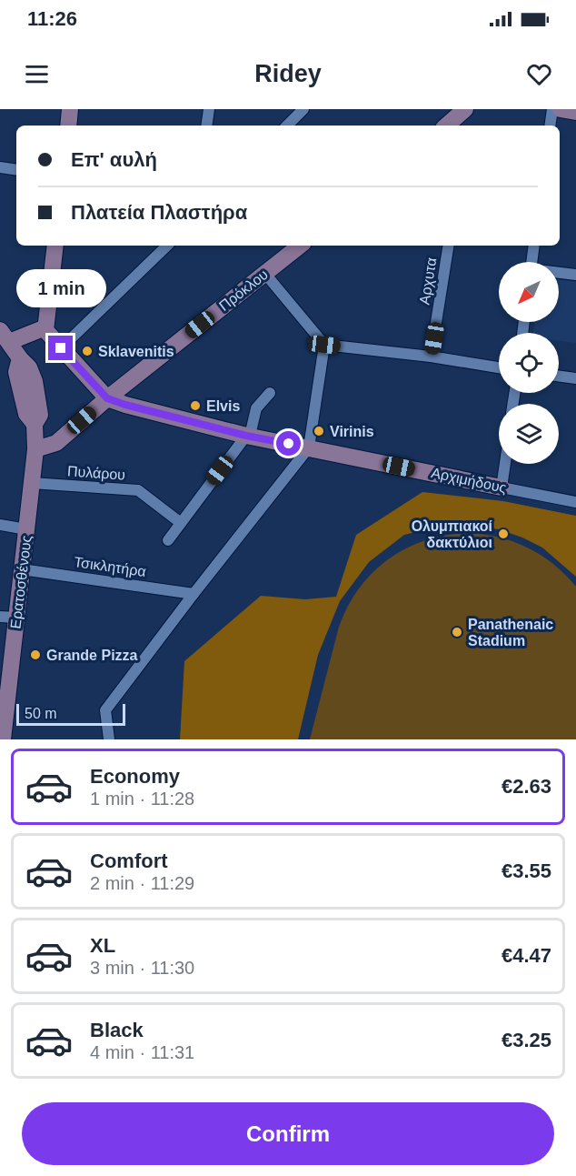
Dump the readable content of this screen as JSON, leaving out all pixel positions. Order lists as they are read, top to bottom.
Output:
{
  "streets": {
    "street": [
      "Αρχυτα",
      "Πρόκλου",
      "Πυλάρου",
      "Αρχιμήδους",
      "Τσικλητήρα",
      "Ερατοσθένους"
    ]
  },
  "crossings": [
    ["Πρόκλου", "Αρχιμήδους"],
    ["Πρόκλου", "Ερατοσθένους"],
    ["Πυλάρου", "Ερατοσθένους"],
    ["Τσικλητήρα", "Ερατοσθένους"]
  ],
  "places": [
    "Sklavenitis",
    "Elvis",
    "Virinis",
    "Ολυμπιακοί δακτύλιοι",
    "Panathenaic Stadium",
    "Grande Pizza"
  ],
  "scale_bar": "50 m",
  "north": "bottom left",
  "page": {
    "status": "11:26",
    "header": "Ridey",
    "banner": ["Επ' αυλή", "Πλατεία Πλαστήρα"],
    "bubble": "1 min",
    "scale": "50 m",
    "list": [
      {
        "name": "Economy",
        "note": "1 min · 11:28",
        "value": "€2.63"
      },
      {
        "name": "Comfort",
        "note": "2 min · 11:29",
        "value": "€3.55"
      },
      {
        "name": "XL",
        "note": "3 min · 11:30",
        "value": "€4.47"
      },
      {
        "name": "Black",
        "note": "4 min · 11:31",
        "value": "€3.25"
      }
    ],
    "buttons": "Confirm"
  }
}
